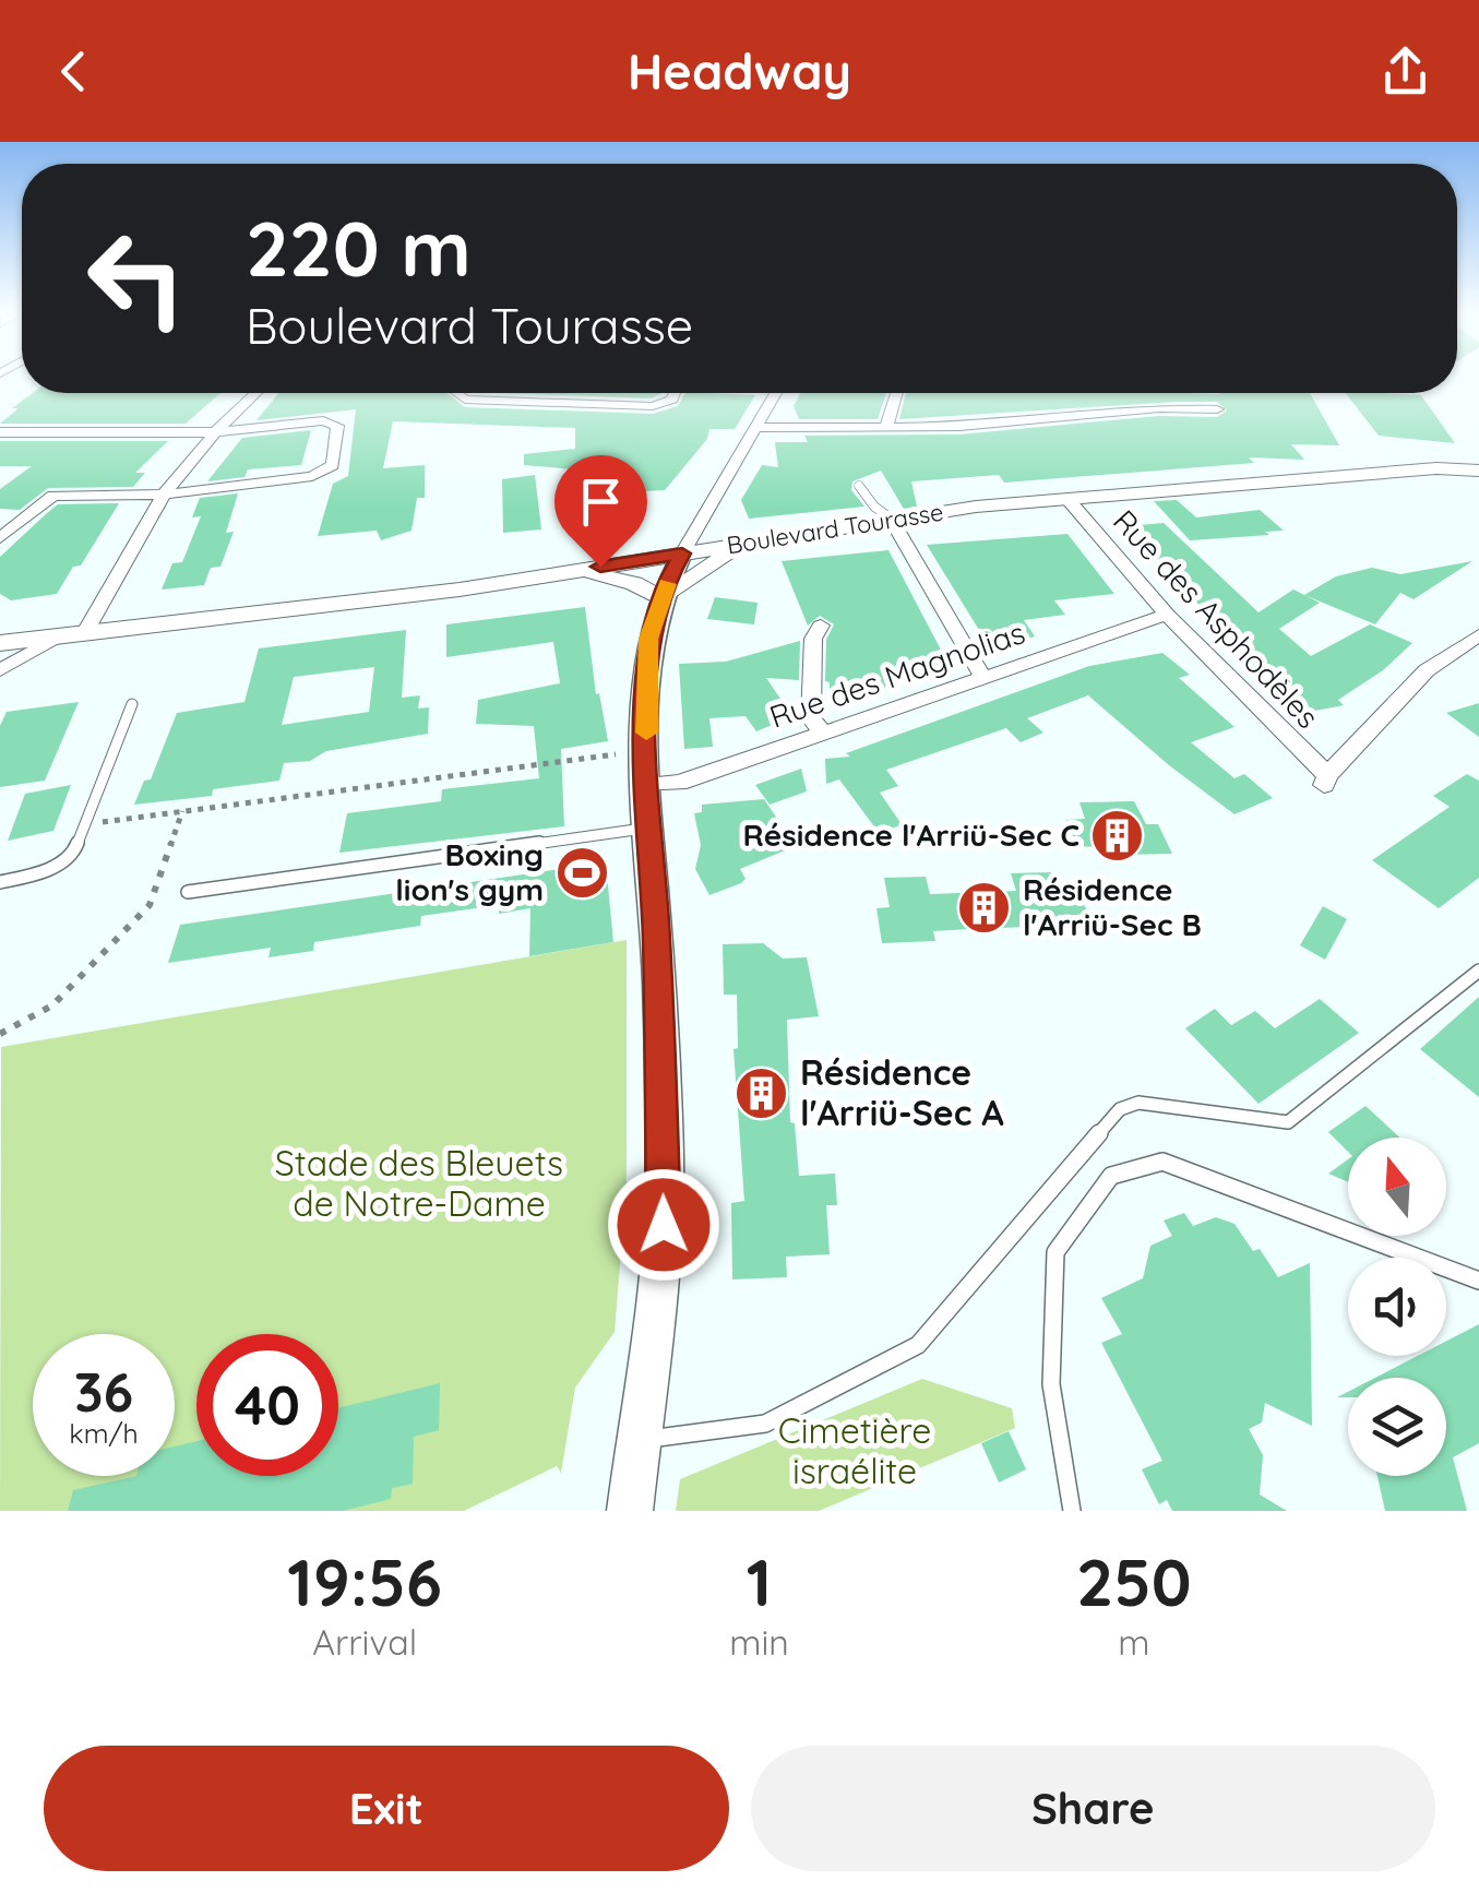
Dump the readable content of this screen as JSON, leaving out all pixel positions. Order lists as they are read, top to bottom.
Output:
{
  "streets": {
    "main road": ["Boulevard Tourasse"],
    "street": ["Rue des Asphodèles", "Rue des Magnolias"]
  },
  "crossings": [
    ["Boulevard Tourasse", "Rue des Asphodèles"],
    ["Rue des Asphodèles", "Rue des Magnolias"]
  ],
  "parks": ["Stade des Bleuets de Notre-Dame", "Cimetière israélite"],
  "places": {
    "building": ["Résidence l'Arriü-Sec C", "Résidence l'Arriü-Sec B", "Résidence l'Arriü-Sec A"],
    "sports": ["Boxing lion's gym"]
  },
  "north": "top",
  "page": {
    "header": "Headway",
    "turn": ["220 m", "Boulevard Tourasse"],
    "speed": "36 km/h",
    "limit": "40",
    "eta": [
      "19:56",
      "Arrival",
      "1",
      "min",
      "250",
      "m"
    ],
    "buttons": ["Exit", "Share"]
  }
}
